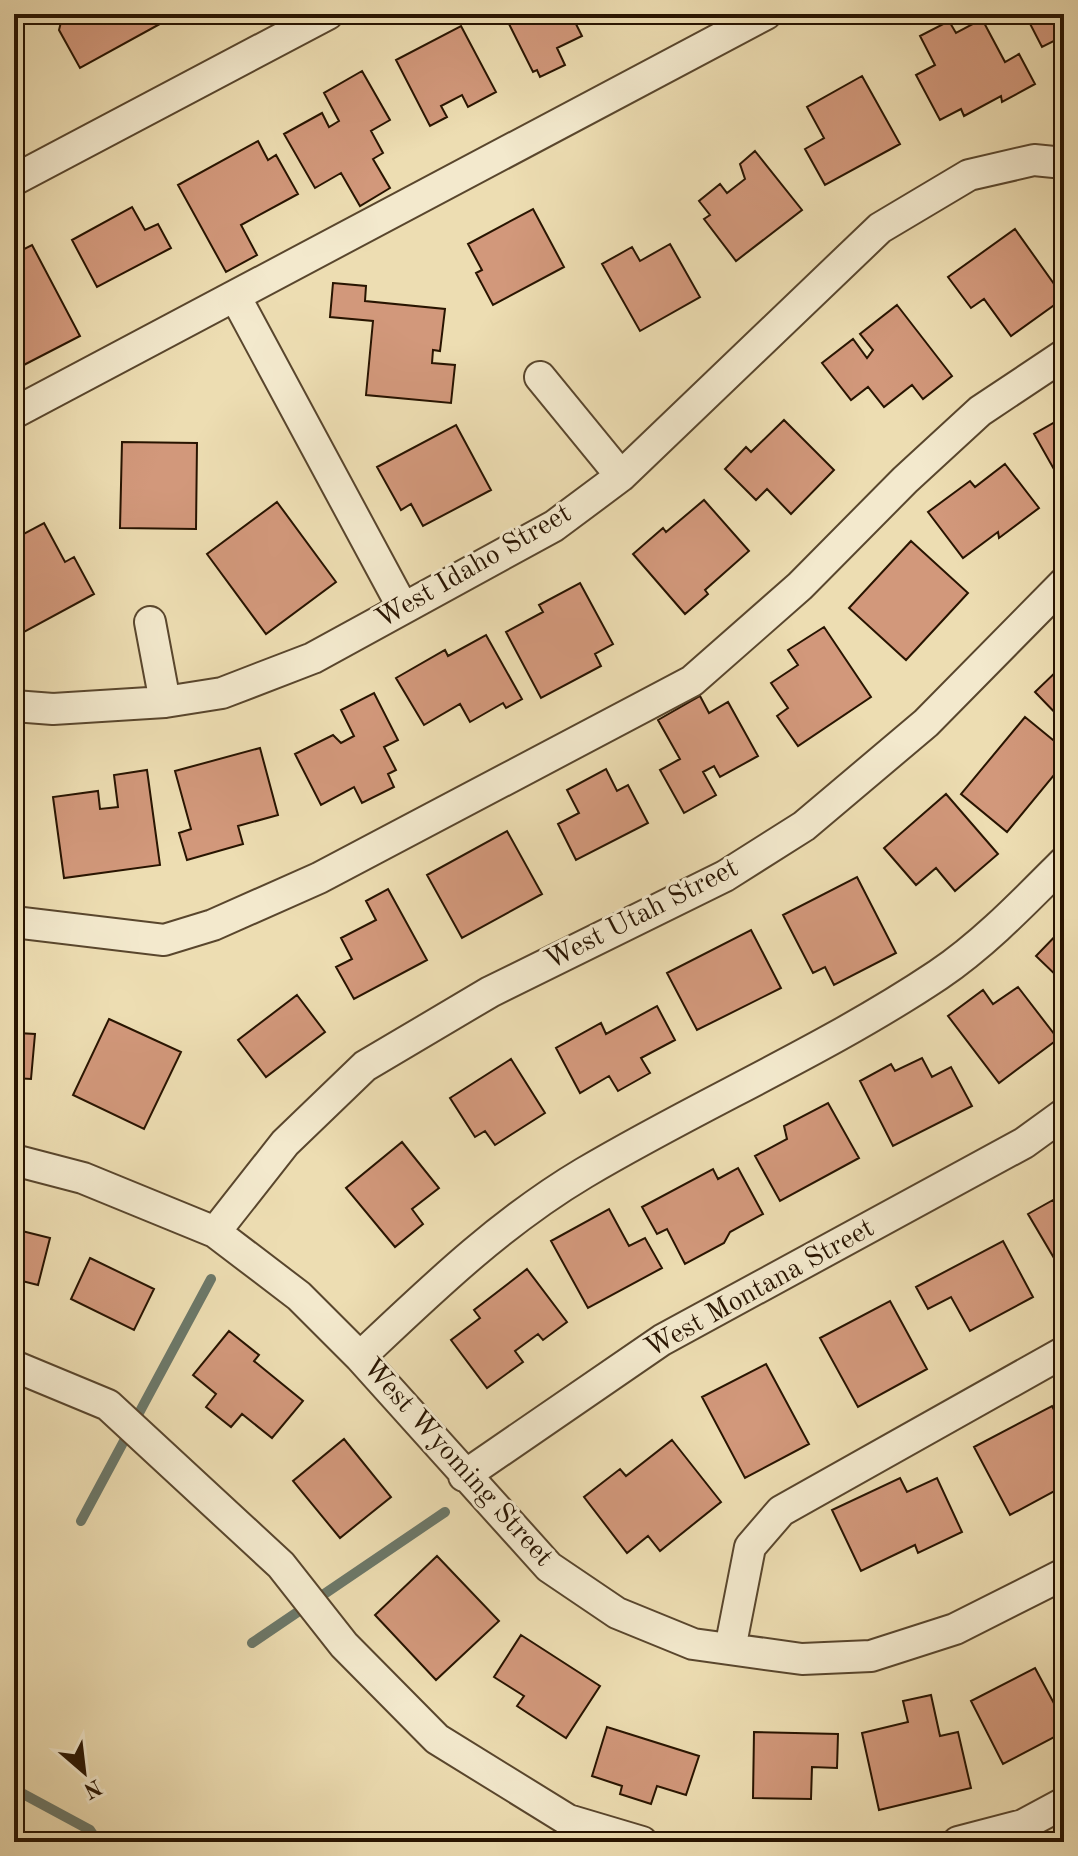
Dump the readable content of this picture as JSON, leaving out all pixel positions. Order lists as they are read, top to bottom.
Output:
{
  "streets": {
    "street": [
      "West Idaho Street",
      "West Utah Street",
      "West Montana Street",
      "West Wyoming Street"
    ]
  },
  "crossings": [
    ["West Utah Street", "West Wyoming Street"],
    ["West Montana Street", "West Wyoming Street"]
  ],
  "north": "bottom right"
}
